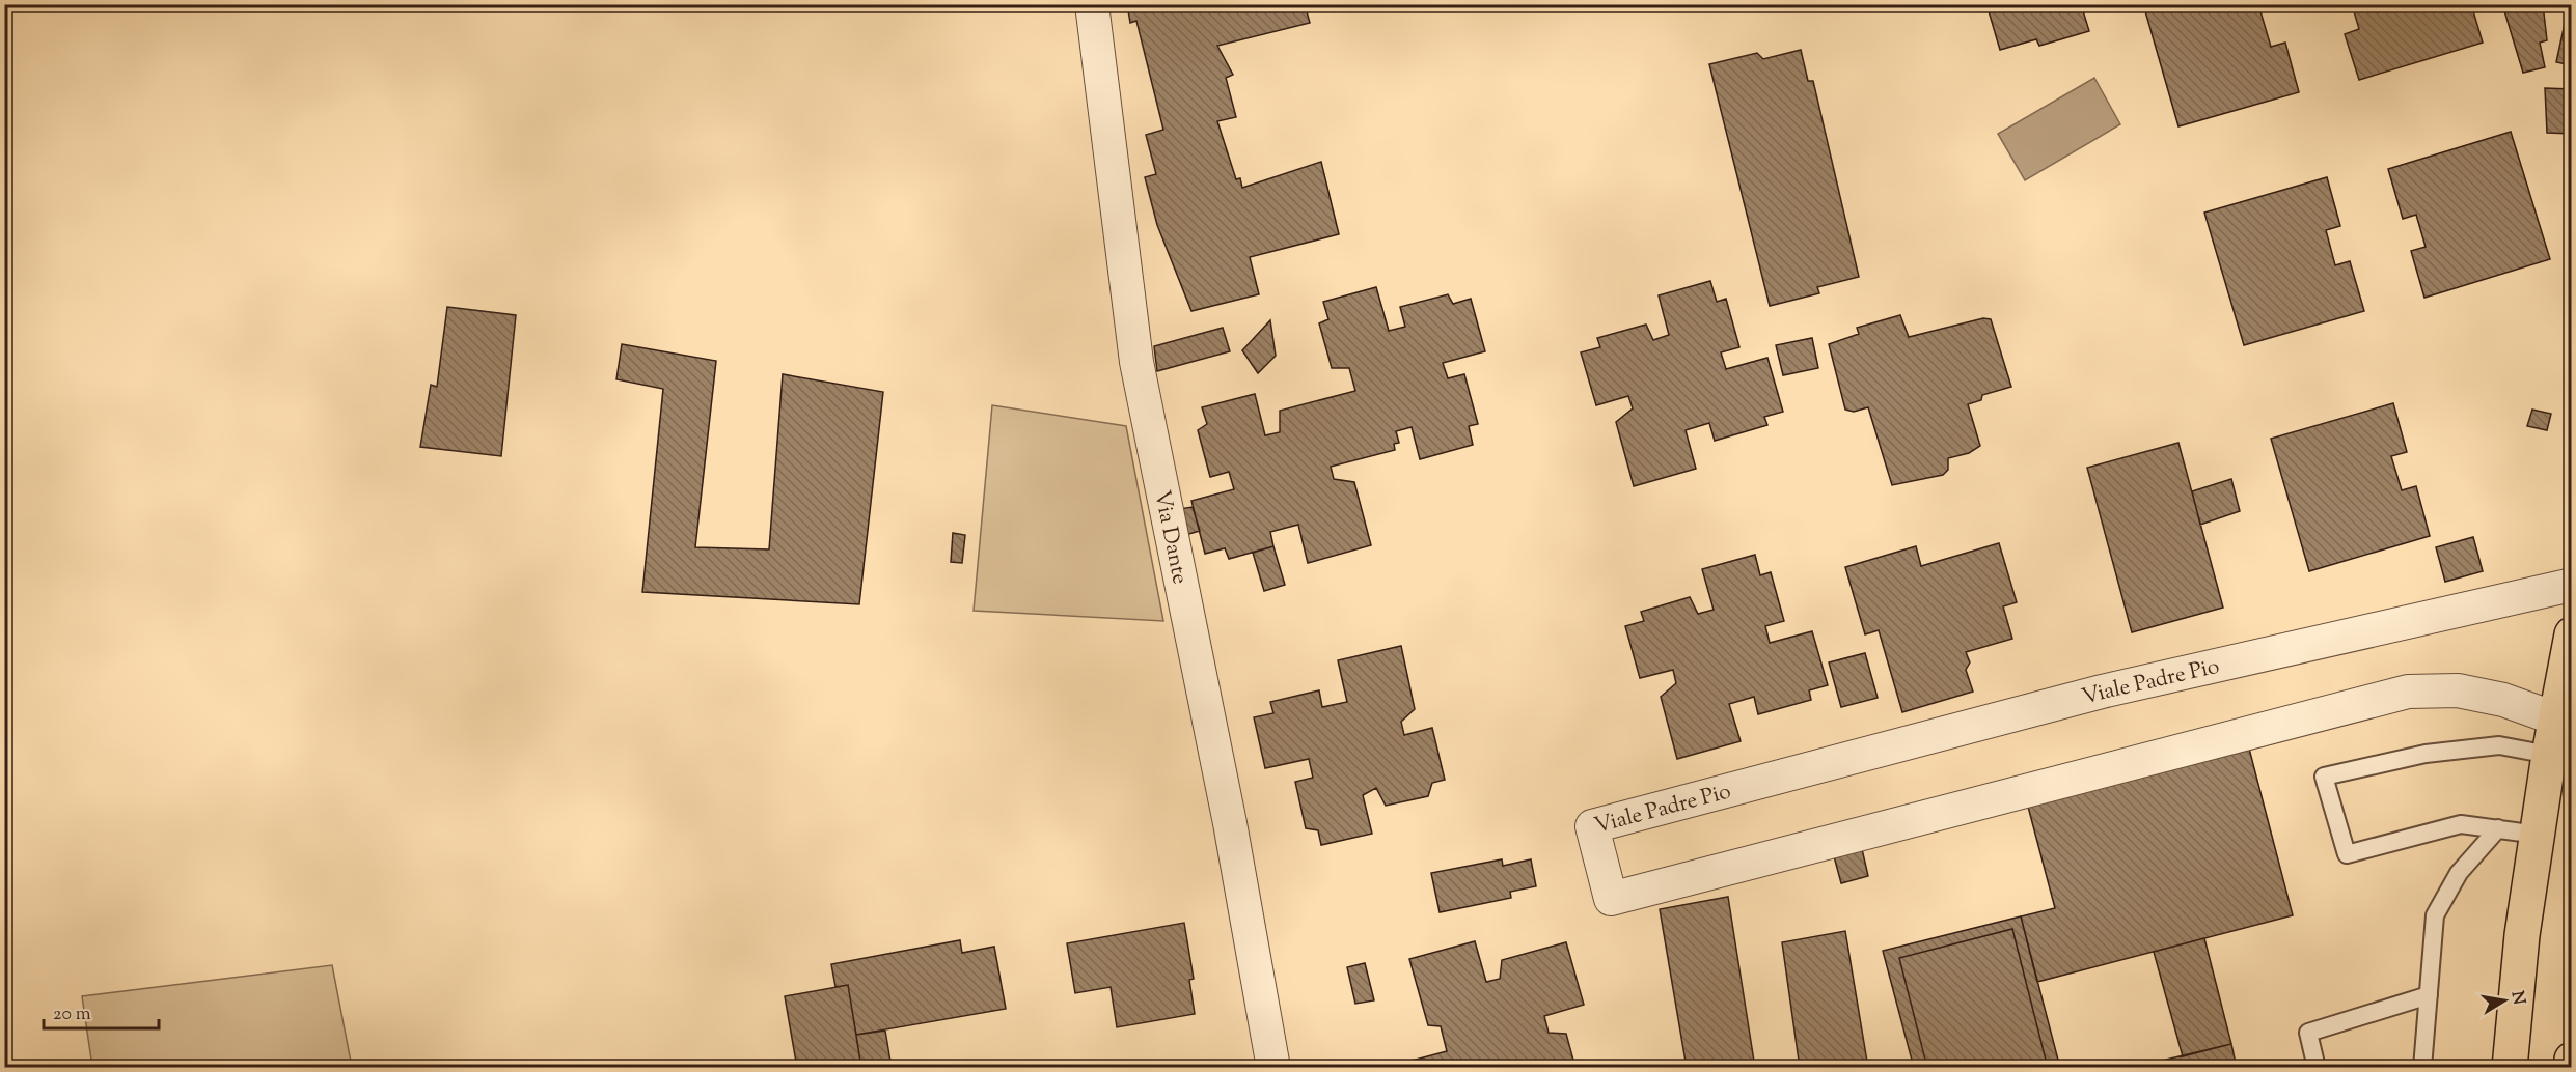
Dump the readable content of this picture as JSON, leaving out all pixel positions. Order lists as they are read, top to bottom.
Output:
{
  "streets": {
    "street": ["Via Dante", "Viale Padre Pio"]
  },
  "scale_bar": "20 m",
  "north": "right"
}
